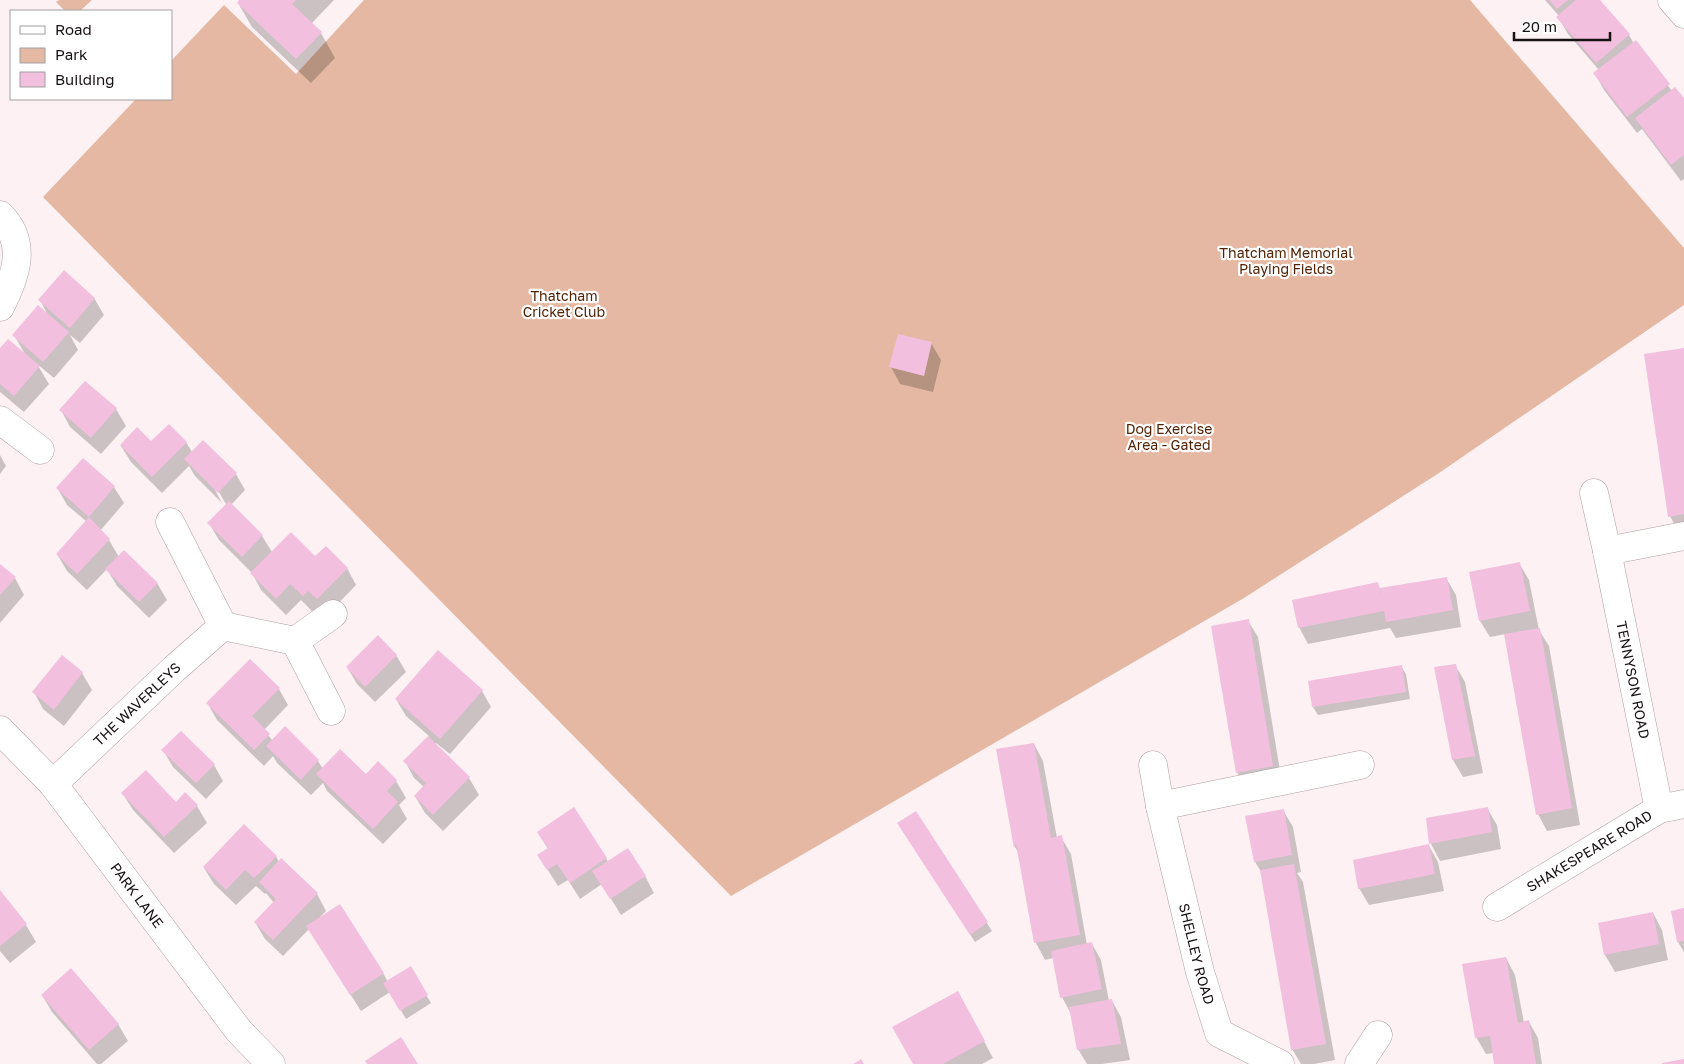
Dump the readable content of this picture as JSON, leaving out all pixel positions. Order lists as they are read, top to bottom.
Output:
{
  "streets": {
    "street": [
      "TENNYSON ROAD",
      "THE WAVERLEYS",
      "SHAKESPEARE ROAD",
      "PARK LANE",
      "SHELLEY ROAD"
    ]
  },
  "crossings": [
    ["TENNYSON ROAD", "SHAKESPEARE ROAD"],
    ["THE WAVERLEYS", "PARK LANE"]
  ],
  "parks": ["Thatcham Memorial Playing Fields", "Thatcham Cricket Club", "Dog Exercise Area - Gated"],
  "legend": ["Road", "Park", "Building"],
  "scale_bar": "20 m"
}
